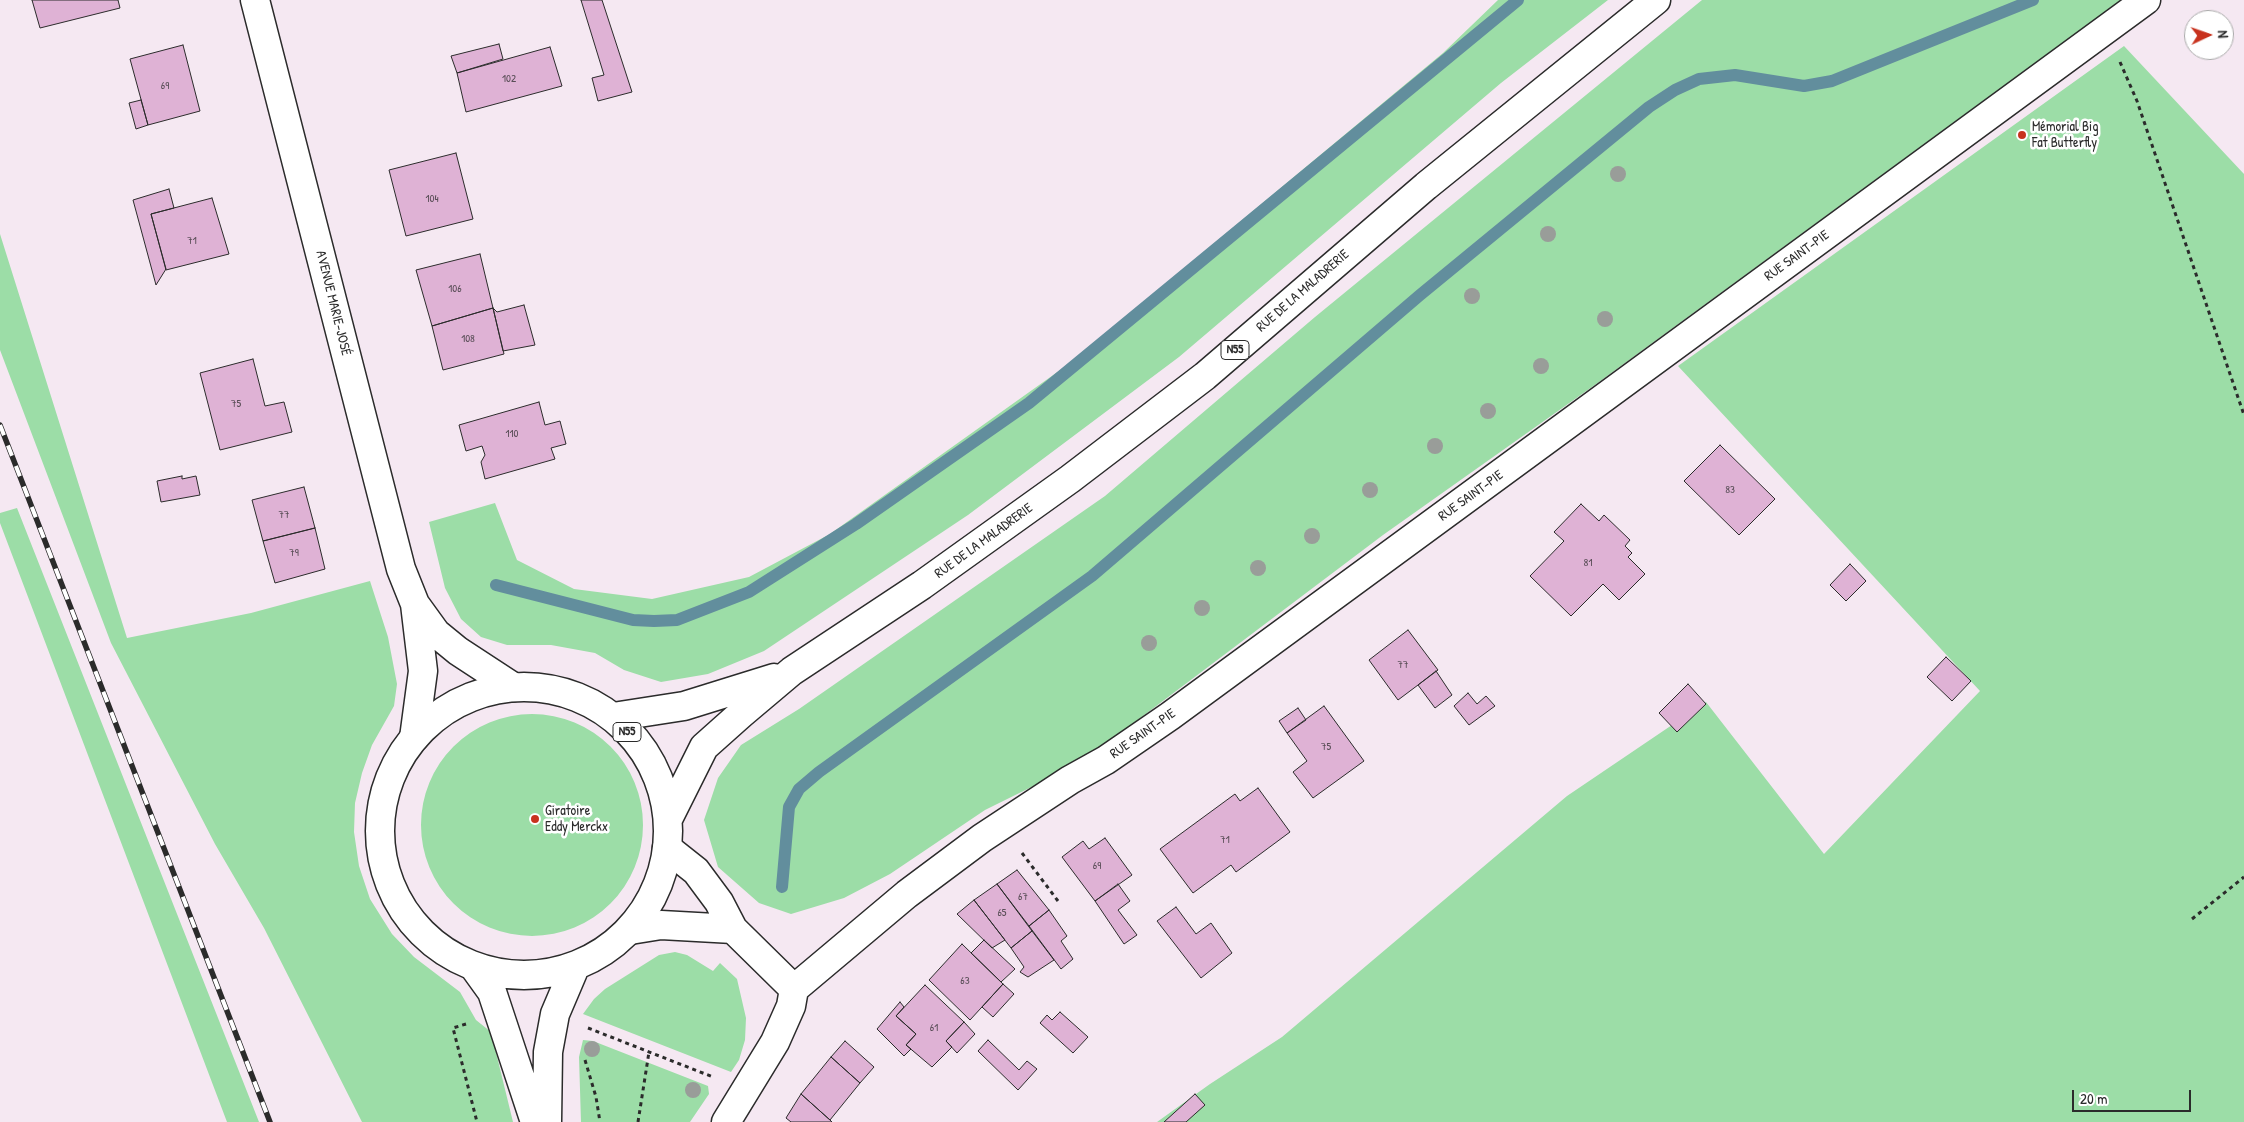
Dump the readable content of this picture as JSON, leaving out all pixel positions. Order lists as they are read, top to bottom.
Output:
{
  "streets": {
    "street": [
      "RUE SAINT-PIE",
      "RUE DE LA MALADRERIE",
      "AVENUE MARIE-JOSÉ",
      "N55"
    ]
  },
  "crossings": [
    ["RUE DE LA MALADRERIE", "N55"],
    ["AVENUE MARIE-JOSÉ", "N55"]
  ],
  "places": ["Mémorial Big Fat Butterfly", "Giratoire Eddy Merckx"],
  "house_numbers": [
    "102",
    "69",
    "104",
    "71",
    "106",
    "108",
    "75",
    "110",
    "83",
    "77",
    "79",
    "81",
    "77",
    "75",
    "71",
    "69",
    "67",
    "65",
    "63",
    "61"
  ],
  "scale_bar": "20 m",
  "north": "right"
}
